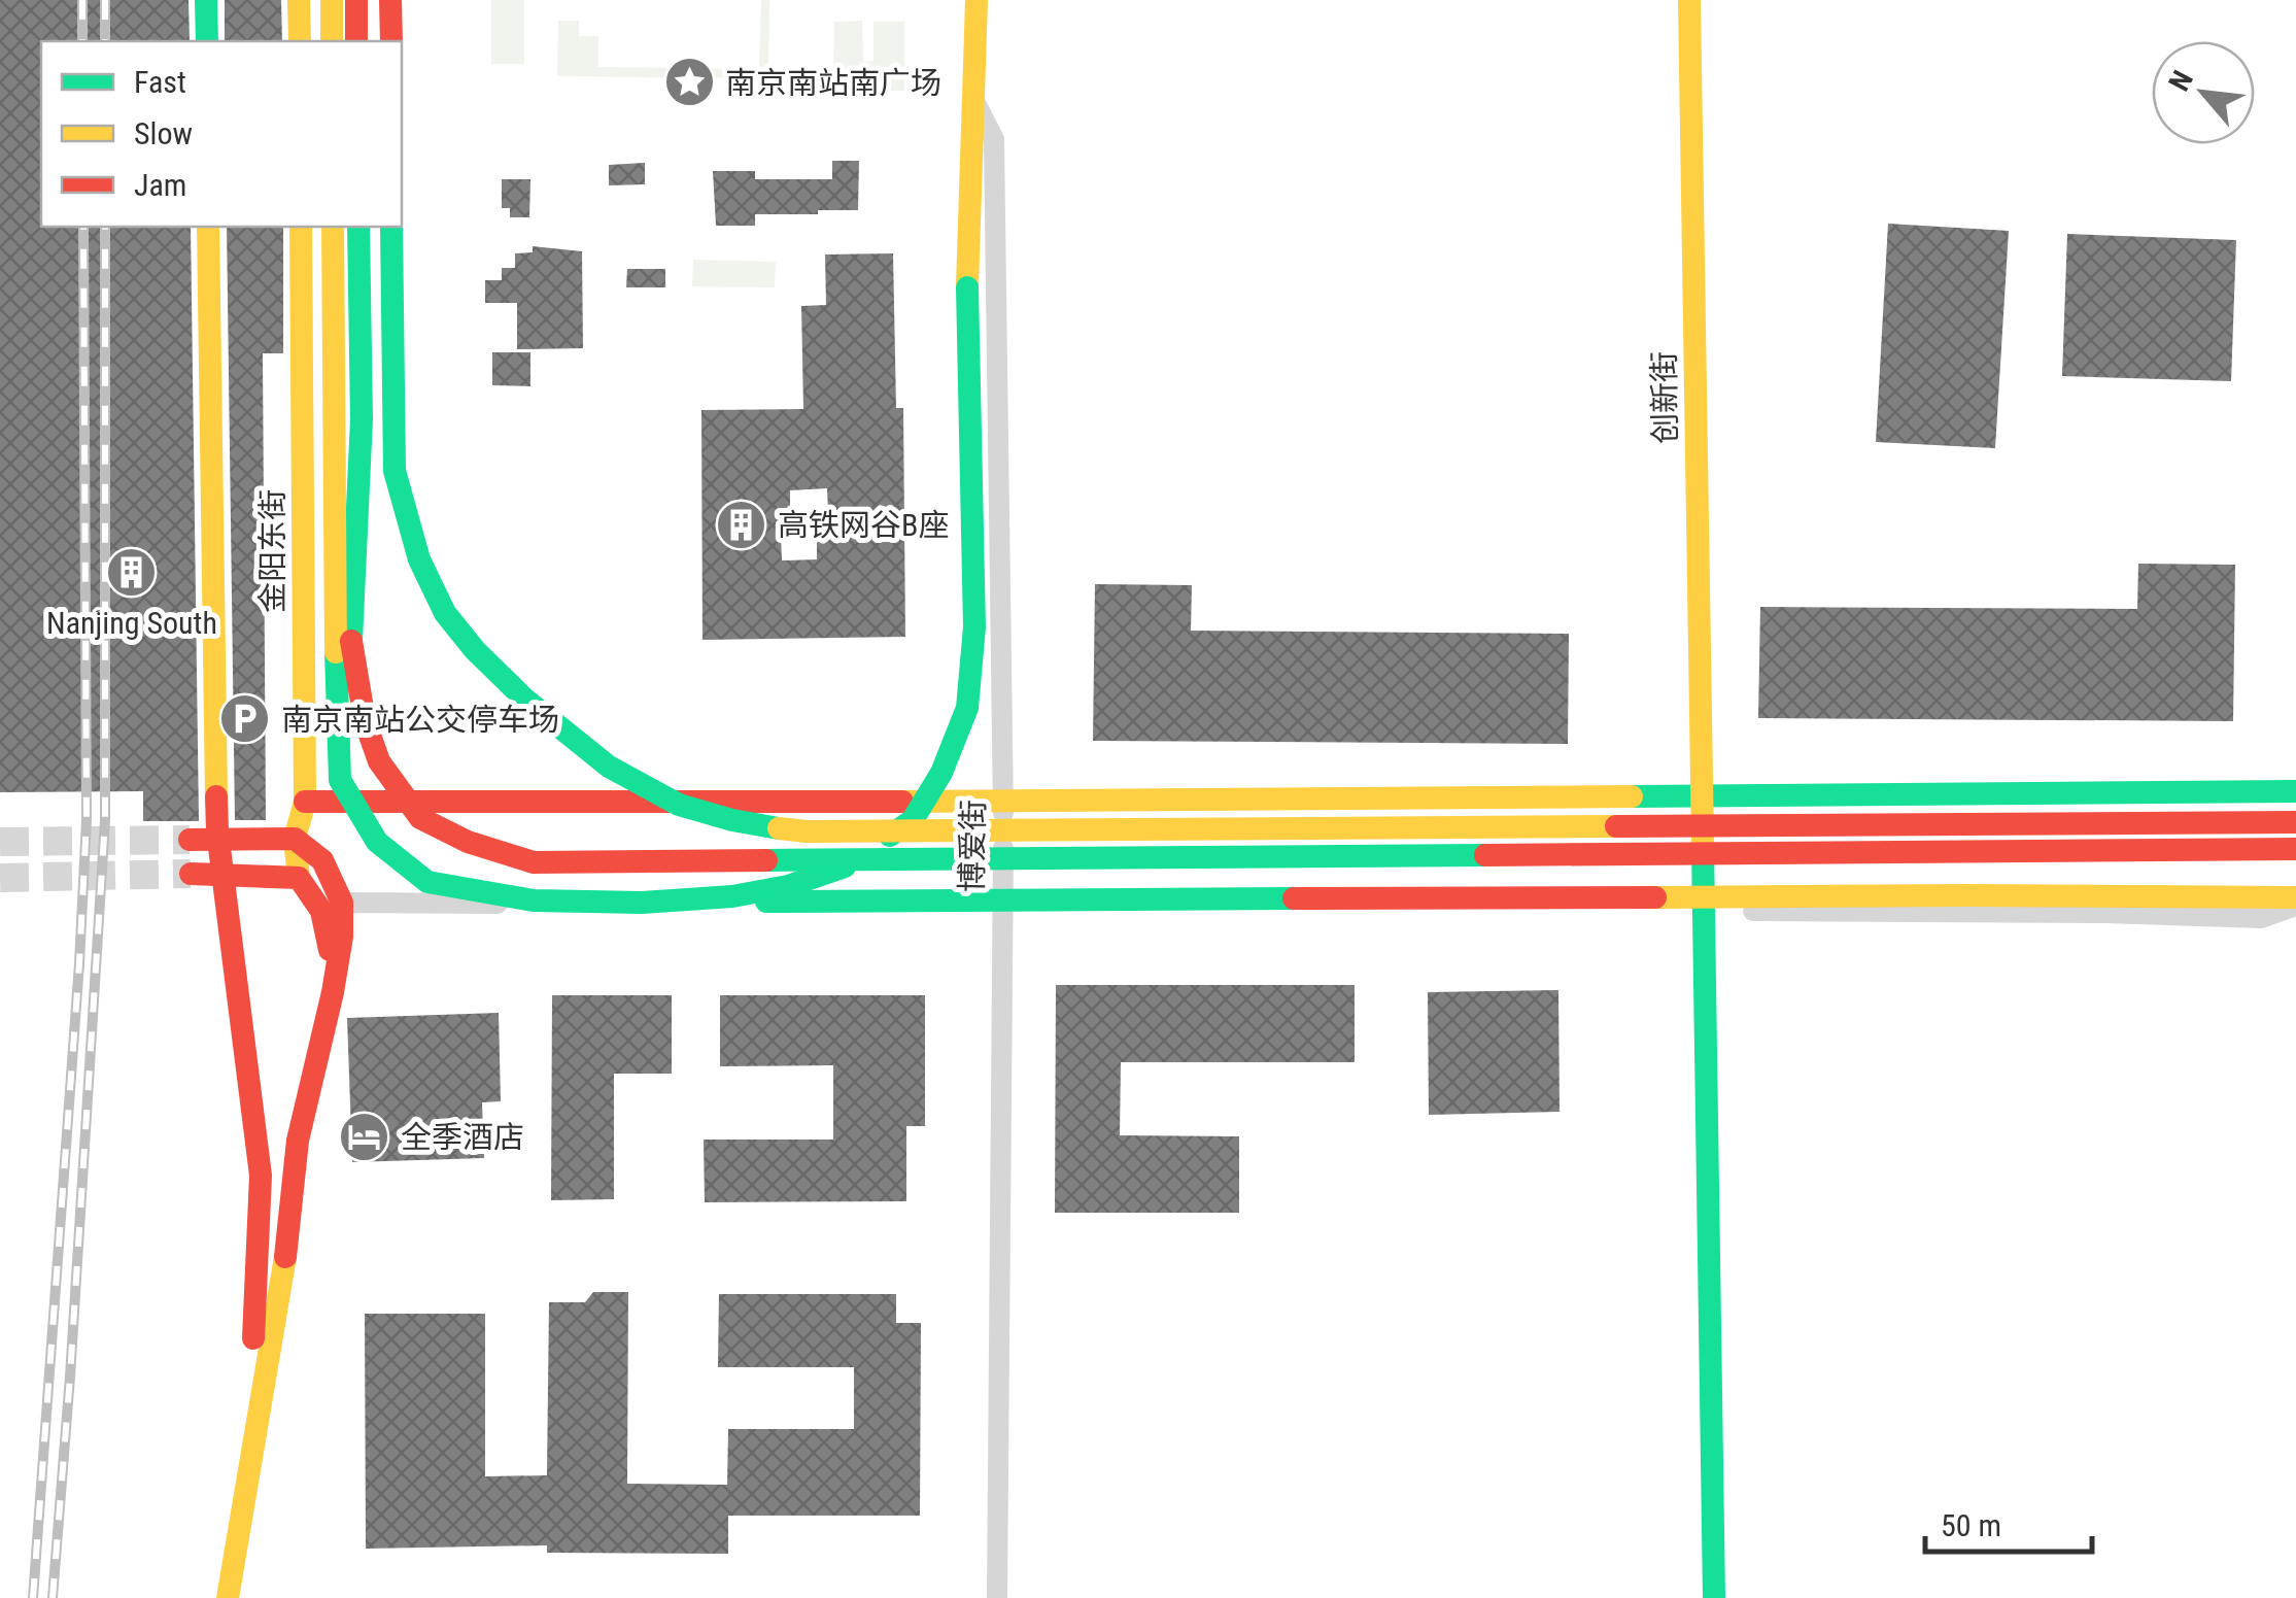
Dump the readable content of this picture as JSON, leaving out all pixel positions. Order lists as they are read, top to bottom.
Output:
{
  "streets": {
    "main road": ["创新街", "金阳东街", "博爱街"]
  },
  "places": {
    "place": ["南京南站南广场"],
    "building": ["高铁网谷B座", "Nanjing South"],
    "parking": ["南京南站公交停车场"],
    "hotel": ["全季酒店"]
  },
  "legend": ["Fast", "Slow", "Jam"],
  "scale_bar": "50 m",
  "north": "top left"
}
